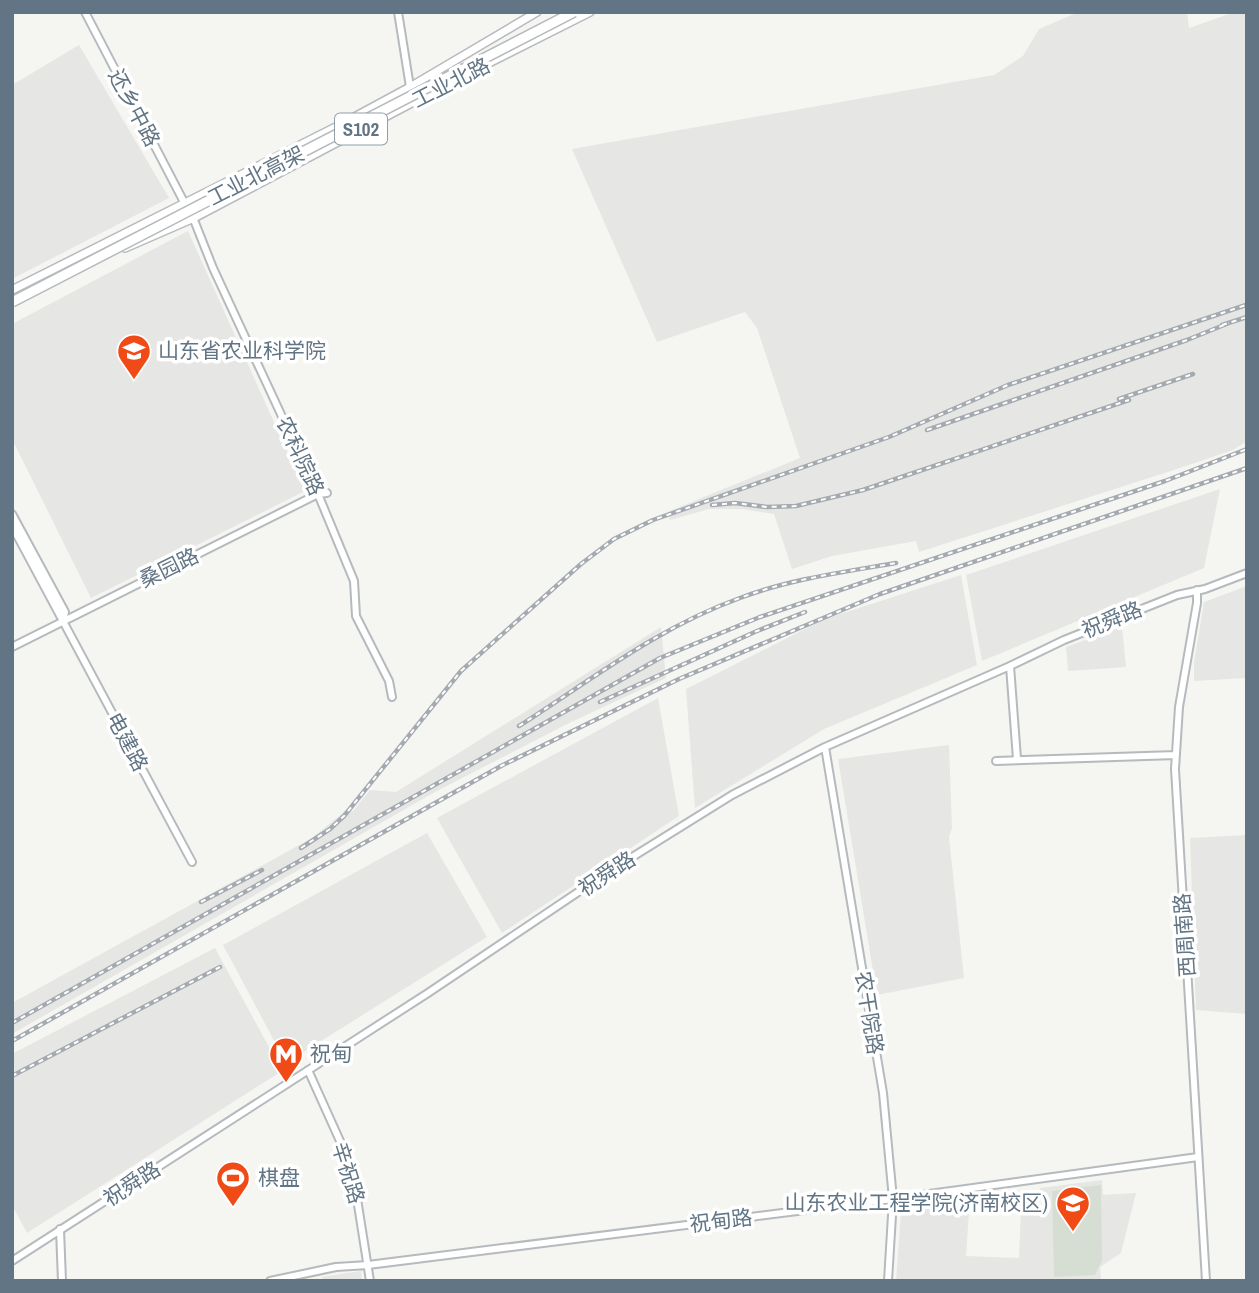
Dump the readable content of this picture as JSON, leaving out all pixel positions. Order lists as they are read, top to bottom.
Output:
{
  "streets": {
    "highway": ["工业北高架"],
    "main road": ["工业北路", "S102"],
    "street": [
      "还乡中路",
      "农科院路",
      "桑园路",
      "祝舜路",
      "电建路",
      "西周南路",
      "农干院路",
      "辛祝路",
      "祝甸路"
    ]
  },
  "crossings": [
    ["工业北路", "还乡中路"],
    ["工业北路", "工业北高架"],
    ["工业北路", "农科院路"],
    ["还乡中路", "农科院路"],
    ["农科院路", "桑园路"],
    ["桑园路", "电建路"],
    ["祝舜路", "西周南路"],
    ["祝舜路", "农干院路"],
    ["祝舜路", "辛祝路"],
    ["西周南路", "祝甸路"],
    ["农干院路", "祝甸路"],
    ["辛祝路", "祝甸路"]
  ],
  "places": {
    "school or university": ["山东省农业科学院", "山东农业工程学院(济南校区)"],
    "metro station": ["祝甸"],
    "sports": ["棋盘"]
  }
}
